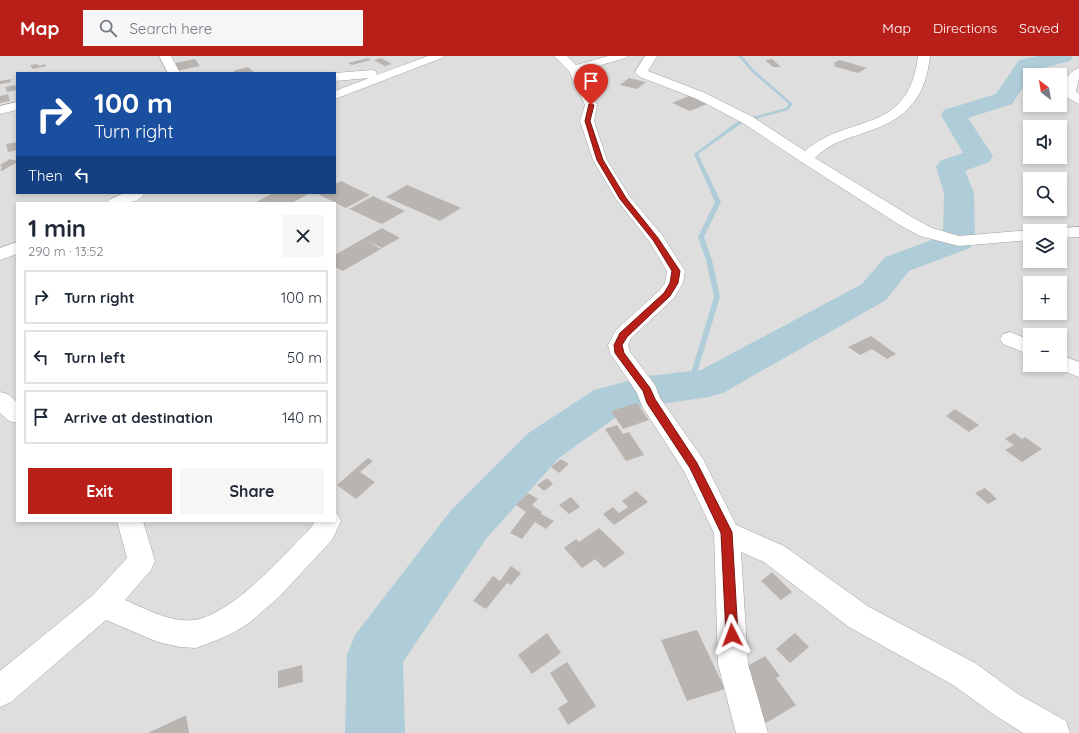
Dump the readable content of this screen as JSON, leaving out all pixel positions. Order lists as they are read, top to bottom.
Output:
{
  "north": "top left",
  "page": {
    "header": "Map",
    "search": "Search here",
    "nav": ["Map", "Directions", "Saved"],
    "map_buttons": ["+", "−"],
    "turn": ["100 m", "Turn right"],
    "then": "Then",
    "heading": ["1 min", "290 m · 13:52"],
    "list": [
      {
        "name": "Turn right",
        "value": "100 m"
      },
      {
        "name": "Turn left",
        "value": "50 m"
      },
      {
        "name": "Arrive at destination",
        "value": "140 m"
      }
    ],
    "buttons": ["Exit", "Share"]
  }
}
